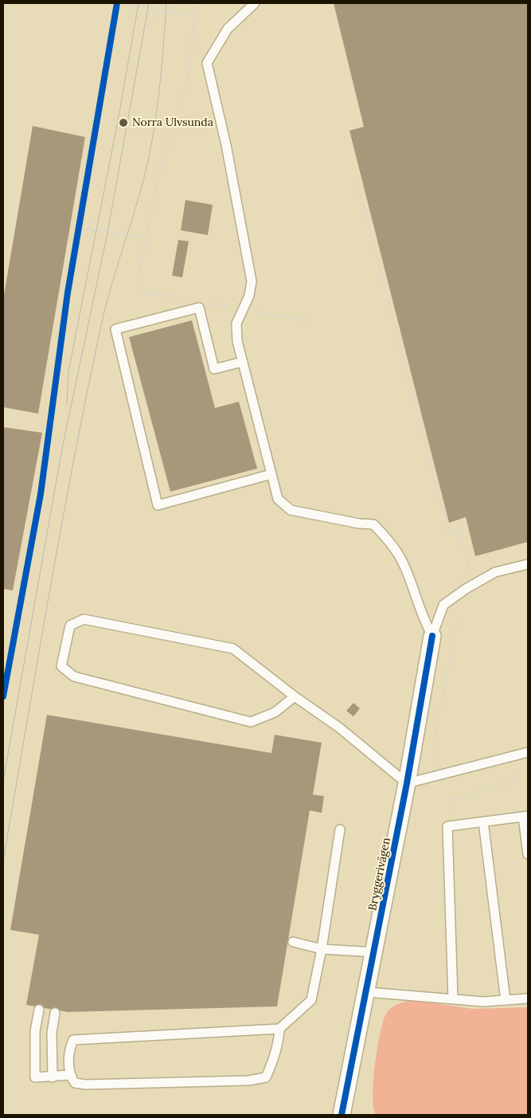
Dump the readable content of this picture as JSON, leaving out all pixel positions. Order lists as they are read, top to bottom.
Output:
{
  "streets": {
    "street": ["Bryggerivägen"]
  },
  "places": ["Norra Ulvsunda"]
}
